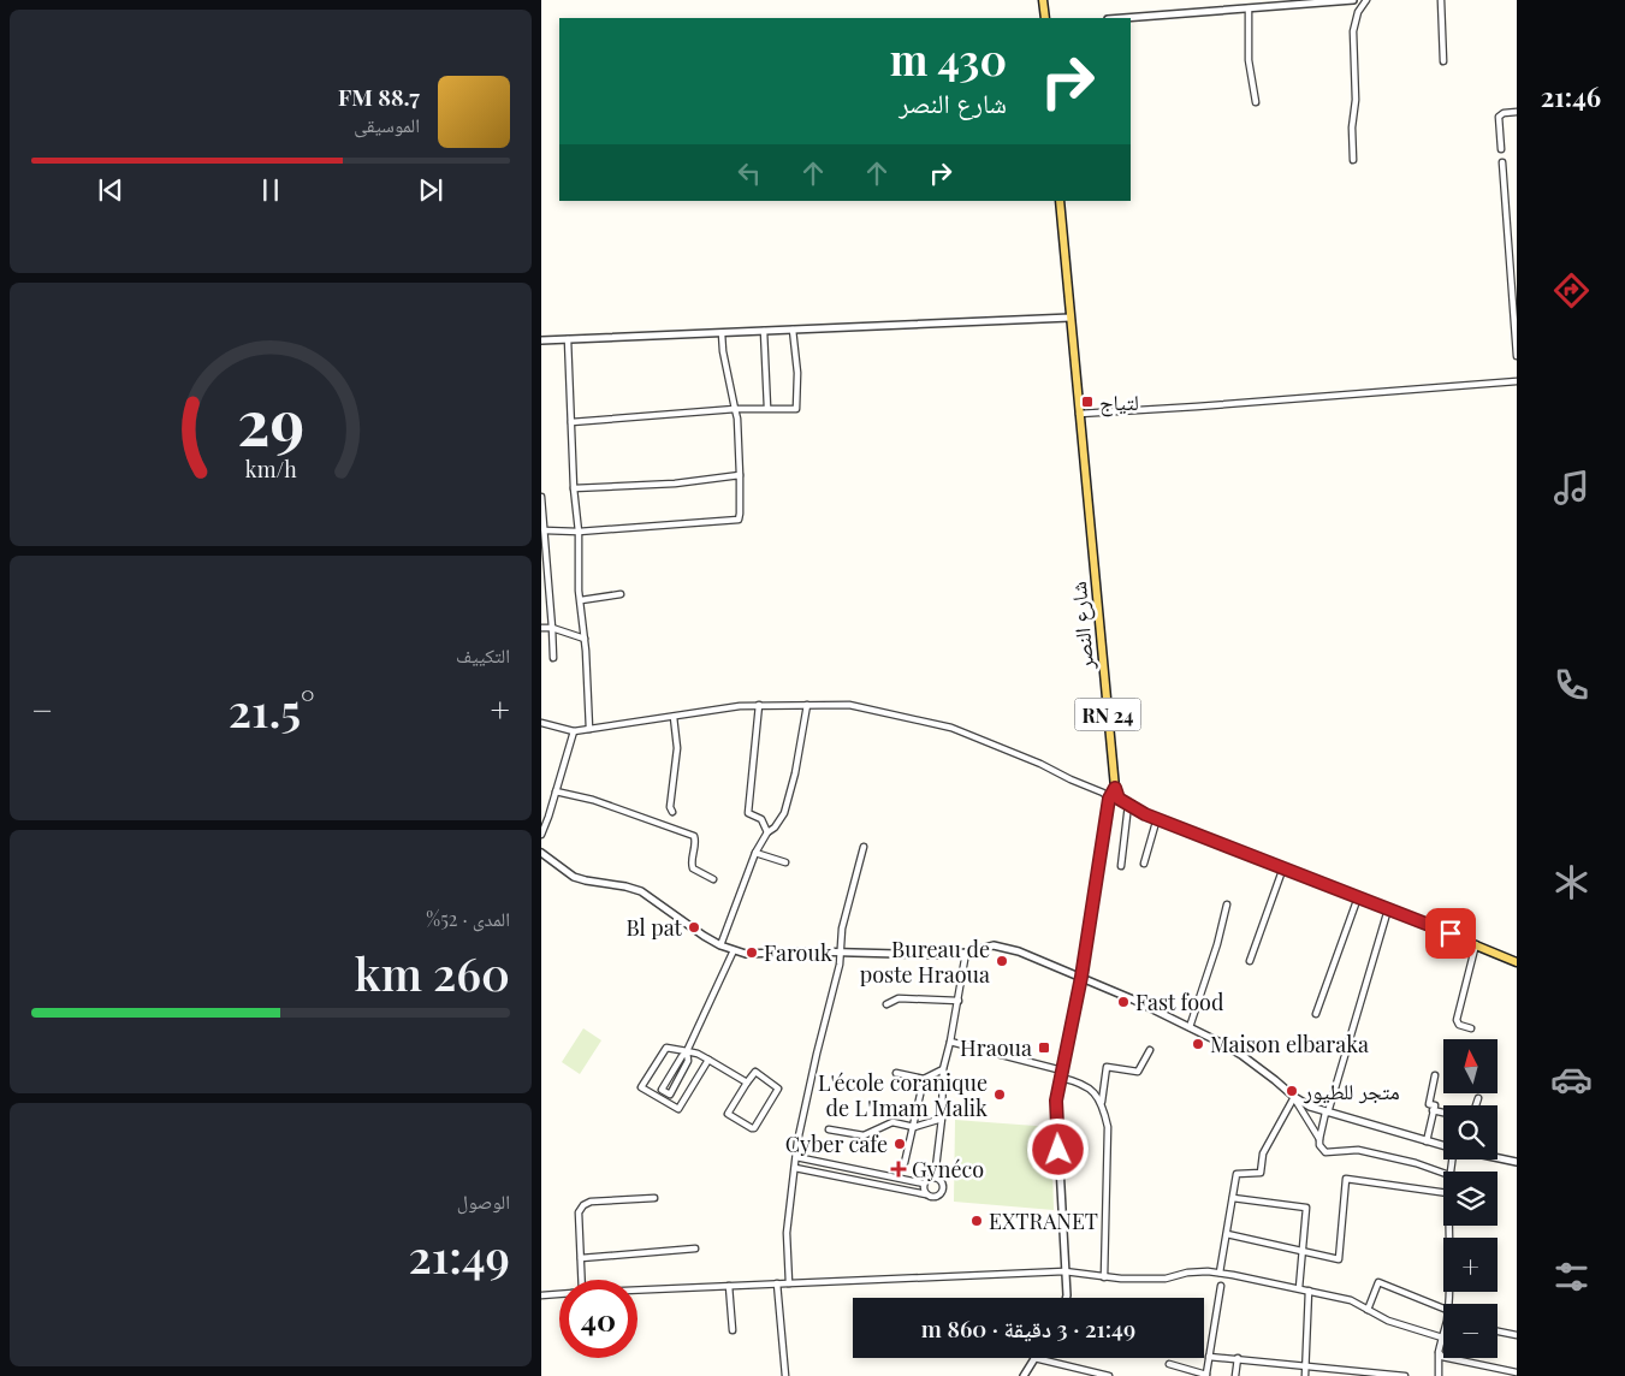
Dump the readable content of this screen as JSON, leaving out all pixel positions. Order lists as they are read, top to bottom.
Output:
{
  "streets": {
    "main road": ["شارع النصر", "RN 24"]
  },
  "places": {
    "transit": ["لتياج", "Hraoua"],
    "other": [
      "Bl pat",
      "Farouk",
      "Bureau de poste Hraoua",
      "Fast food",
      "Maison elbaraka",
      "متجر للطيور",
      "L'école coranique de L'Imam Malik",
      "Cyber cafe",
      "EXTRANET"
    ],
    "health": ["Gynéco"]
  },
  "north": "top",
  "page": {
    "tabs": "21:46",
    "turn": ["430 m", "شارع النصر"],
    "song": ["88.7 FM", "الموسيقى"],
    "tile": [
      "التكييف",
      ["المدى · 52%", "260 km"],
      ["الوصول", "21:49"]
    ],
    "heat": ["−", "21.5°", "+"],
    "map_buttons": ["+", "−"],
    "limit": "40",
    "trip": "21:49 · 3 دقيقة · 860 m",
    "gauge": ["29", "km/h"]
  }
}
